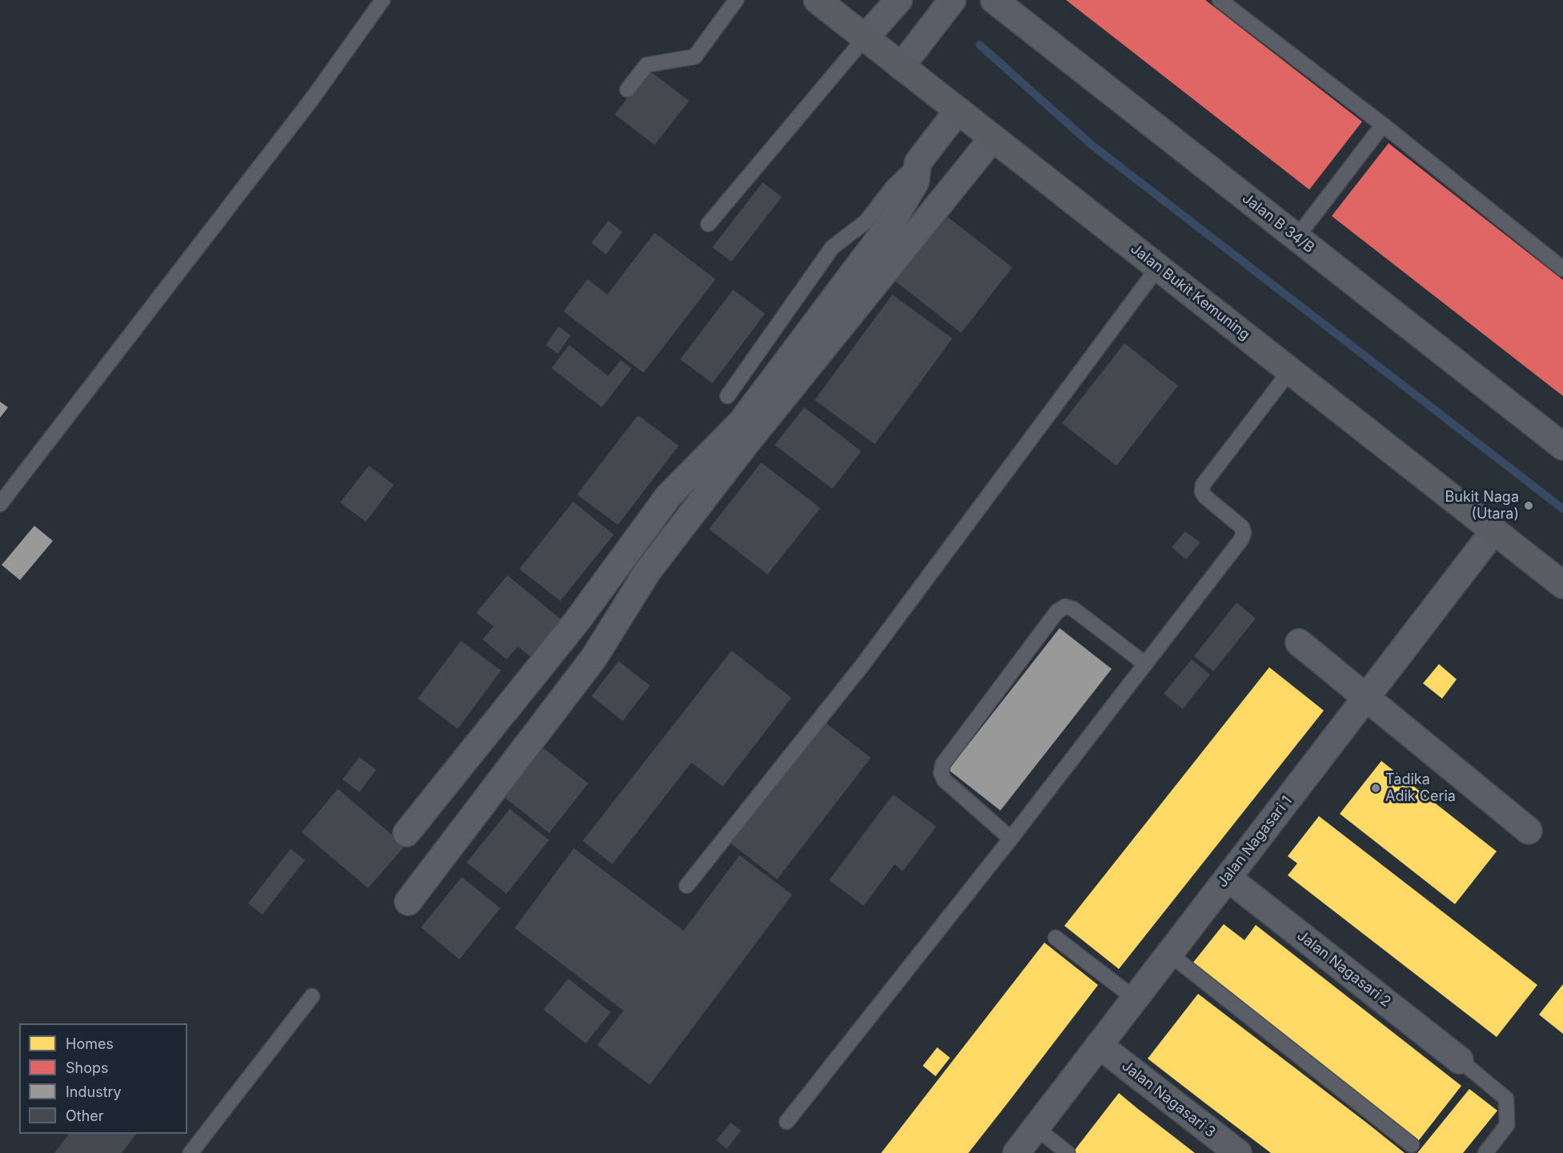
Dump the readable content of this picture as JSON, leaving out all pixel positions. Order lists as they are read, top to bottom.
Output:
{
  "streets": {
    "main road": ["Jalan Bukit Kemuning"],
    "street": [
      "Jalan B 34/B",
      "Jalan Nagasari 1",
      "Jalan Nagasari 2",
      "Jalan Nagasari 3"
    ]
  },
  "crossings": [
    ["Jalan Bukit Kemuning", "Jalan Nagasari 1"],
    ["Jalan Nagasari 1", "Jalan Nagasari 2"],
    ["Jalan Nagasari 1", "Jalan Nagasari 3"]
  ],
  "places": ["Bukit Naga (Utara)", "Tadika Adik Ceria"],
  "legend": [
    "Homes",
    "Shops",
    "Industry",
    "Other"
  ]
}
